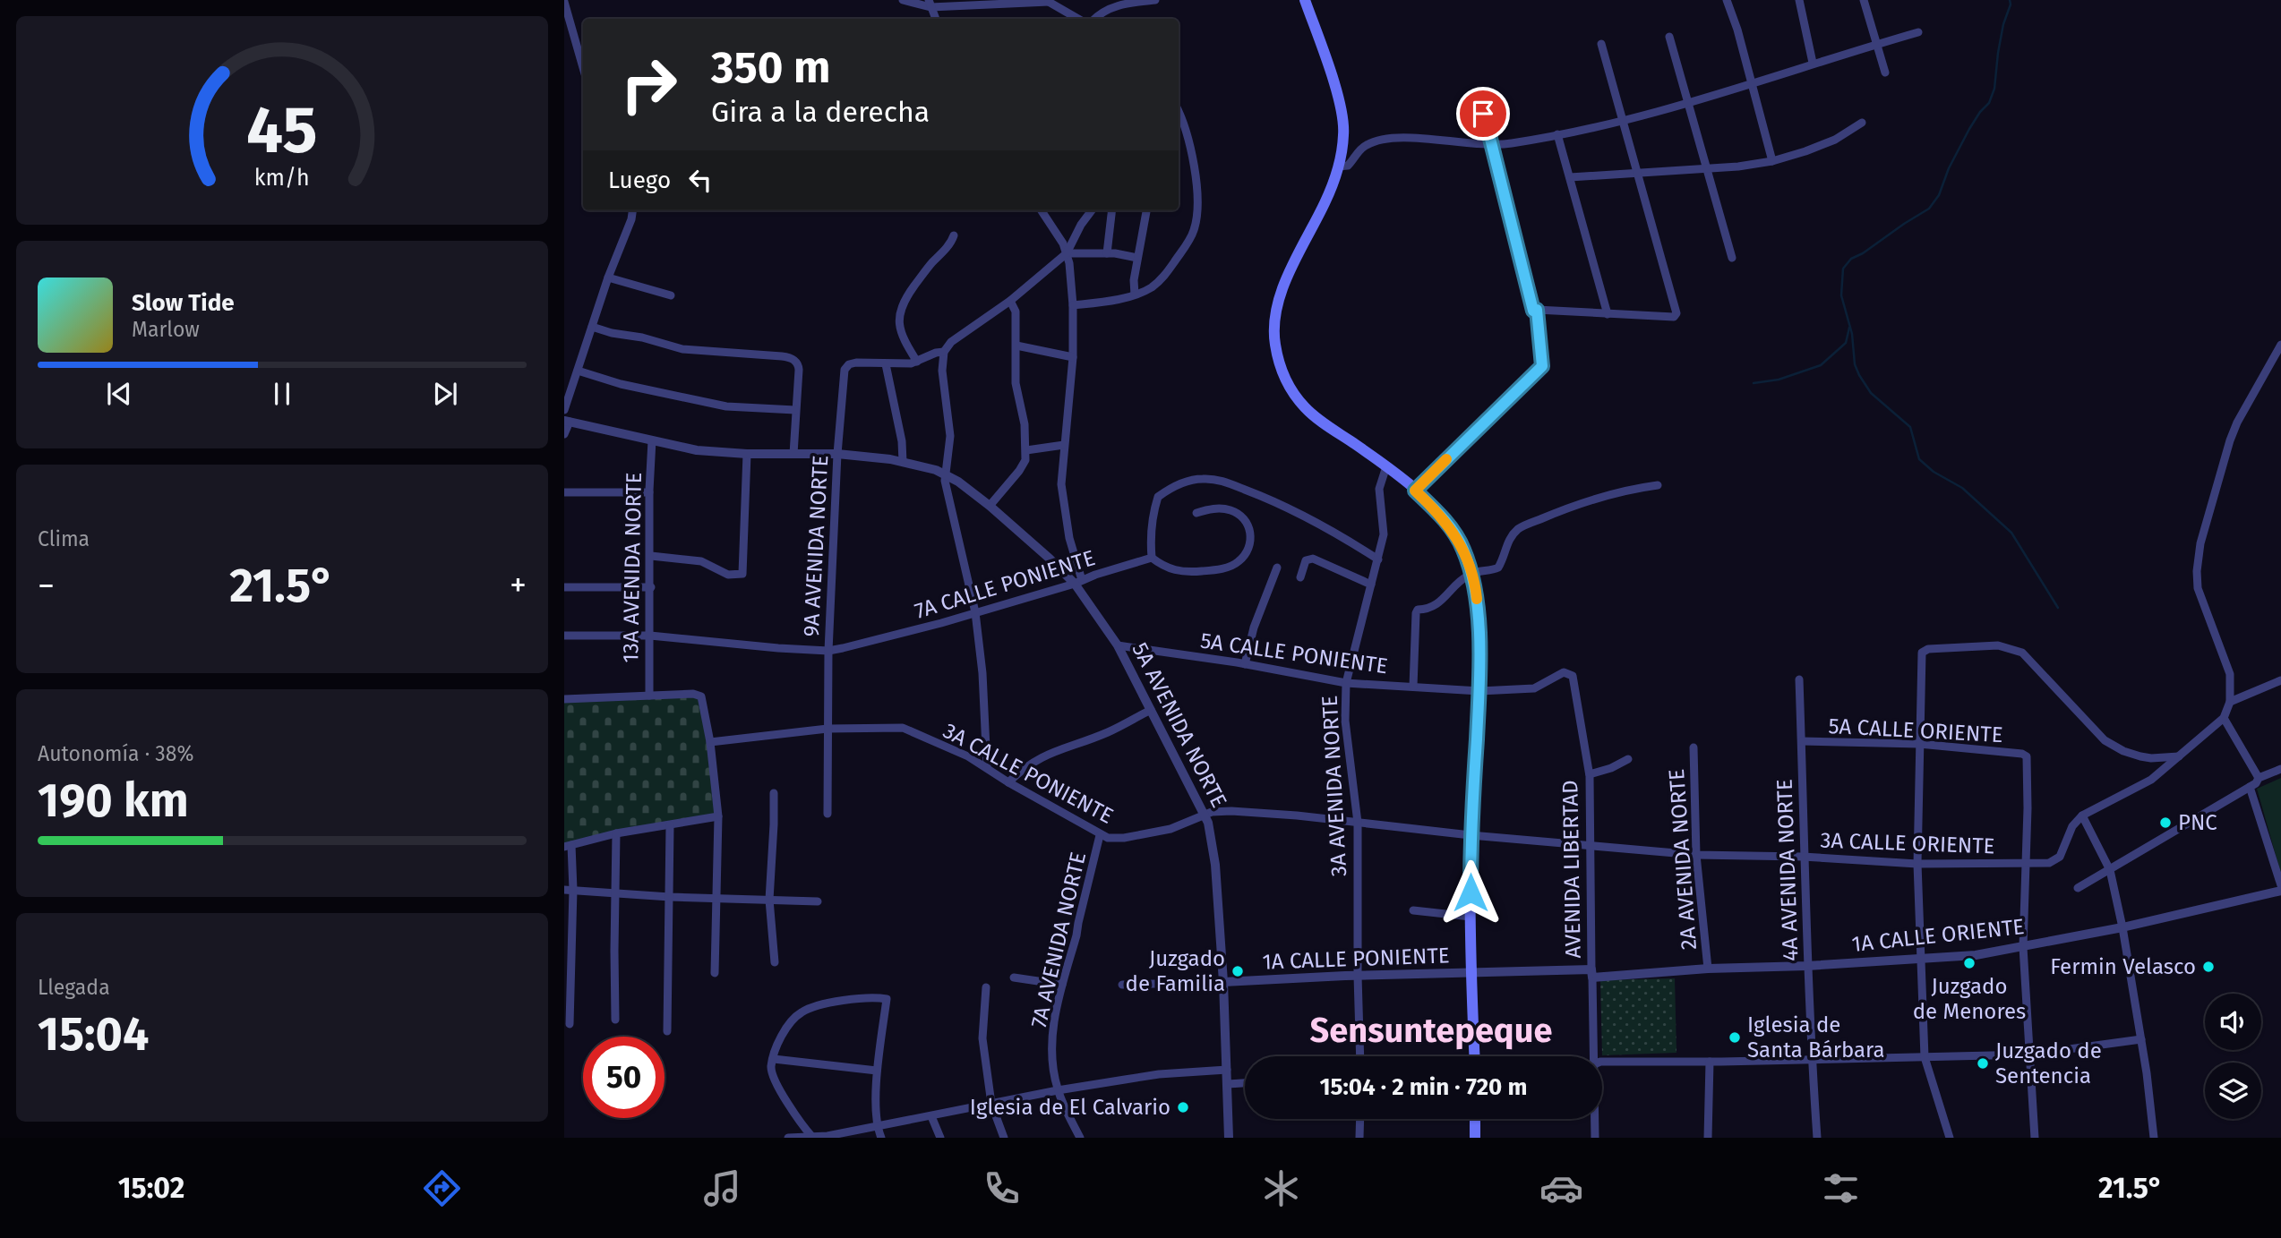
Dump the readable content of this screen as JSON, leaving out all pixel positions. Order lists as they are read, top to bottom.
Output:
{
  "streets": {
    "street": [
      "9A AVENIDA NORTE",
      "13A AVENIDA NORTE",
      "7A CALLE PONIENTE",
      "5A CALLE PONIENTE",
      "5A AVENIDA NORTE",
      "5A CALLE ORIENTE",
      "3A CALLE PONIENTE",
      "3A AVENIDA NORTE",
      "3A CALLE ORIENTE",
      "2A AVENIDA NORTE",
      "AVENIDA LIBERTAD",
      "4A AVENIDA NORTE",
      "1A CALLE ORIENTE",
      "7A AVENIDA NORTE",
      "1A CALLE PONIENTE"
    ]
  },
  "crossings": [
    ["9A AVENIDA NORTE", "7A CALLE PONIENTE"],
    ["9A AVENIDA NORTE", "3A CALLE PONIENTE"],
    ["13A AVENIDA NORTE", "7A CALLE PONIENTE"],
    ["7A CALLE PONIENTE", "5A AVENIDA NORTE"],
    ["5A CALLE PONIENTE", "5A AVENIDA NORTE"],
    ["5A CALLE PONIENTE", "3A AVENIDA NORTE"],
    ["5A CALLE PONIENTE", "AVENIDA LIBERTAD"],
    ["5A AVENIDA NORTE", "3A CALLE PONIENTE"],
    ["5A AVENIDA NORTE", "1A CALLE PONIENTE"],
    ["5A CALLE ORIENTE", "3A CALLE ORIENTE"],
    ["5A CALLE ORIENTE", "4A AVENIDA NORTE"],
    ["3A CALLE PONIENTE", "3A AVENIDA NORTE"],
    ["3A CALLE PONIENTE", "3A CALLE ORIENTE"],
    ["3A CALLE PONIENTE", "AVENIDA LIBERTAD"],
    ["3A CALLE PONIENTE", "7A AVENIDA NORTE"],
    ["3A AVENIDA NORTE", "1A CALLE PONIENTE"],
    ["3A CALLE ORIENTE", "2A AVENIDA NORTE"],
    ["3A CALLE ORIENTE", "AVENIDA LIBERTAD"],
    ["3A CALLE ORIENTE", "4A AVENIDA NORTE"],
    ["2A AVENIDA NORTE", "1A CALLE ORIENTE"],
    ["AVENIDA LIBERTAD", "1A CALLE ORIENTE"],
    ["AVENIDA LIBERTAD", "1A CALLE PONIENTE"],
    ["4A AVENIDA NORTE", "1A CALLE ORIENTE"],
    ["1A CALLE ORIENTE", "1A CALLE PONIENTE"]
  ],
  "districts": ["Sensuntepeque"],
  "places": [
    "PNC",
    "Juzgado de Menores",
    "Fermin Velasco",
    "Juzgado de Familia",
    "Iglesia de Santa Bárbara",
    "Juzgado de Sentencia",
    "Iglesia de El Calvario"
  ],
  "page": {
    "turn": ["350 m", "Gira a la derecha"],
    "then": "Luego",
    "song": ["Slow Tide", "Marlow"],
    "tile": [
      "Clima",
      ["Autonomía · 38%", "190 km"],
      ["Llegada", "15:04"]
    ],
    "heat": ["−", "21.5°", "+"],
    "limit": "50",
    "trip": "15:04 · 2 min · 720 m",
    "tabs": ["15:02", "21.5°"],
    "gauge": ["45", "km/h"]
  }
}
